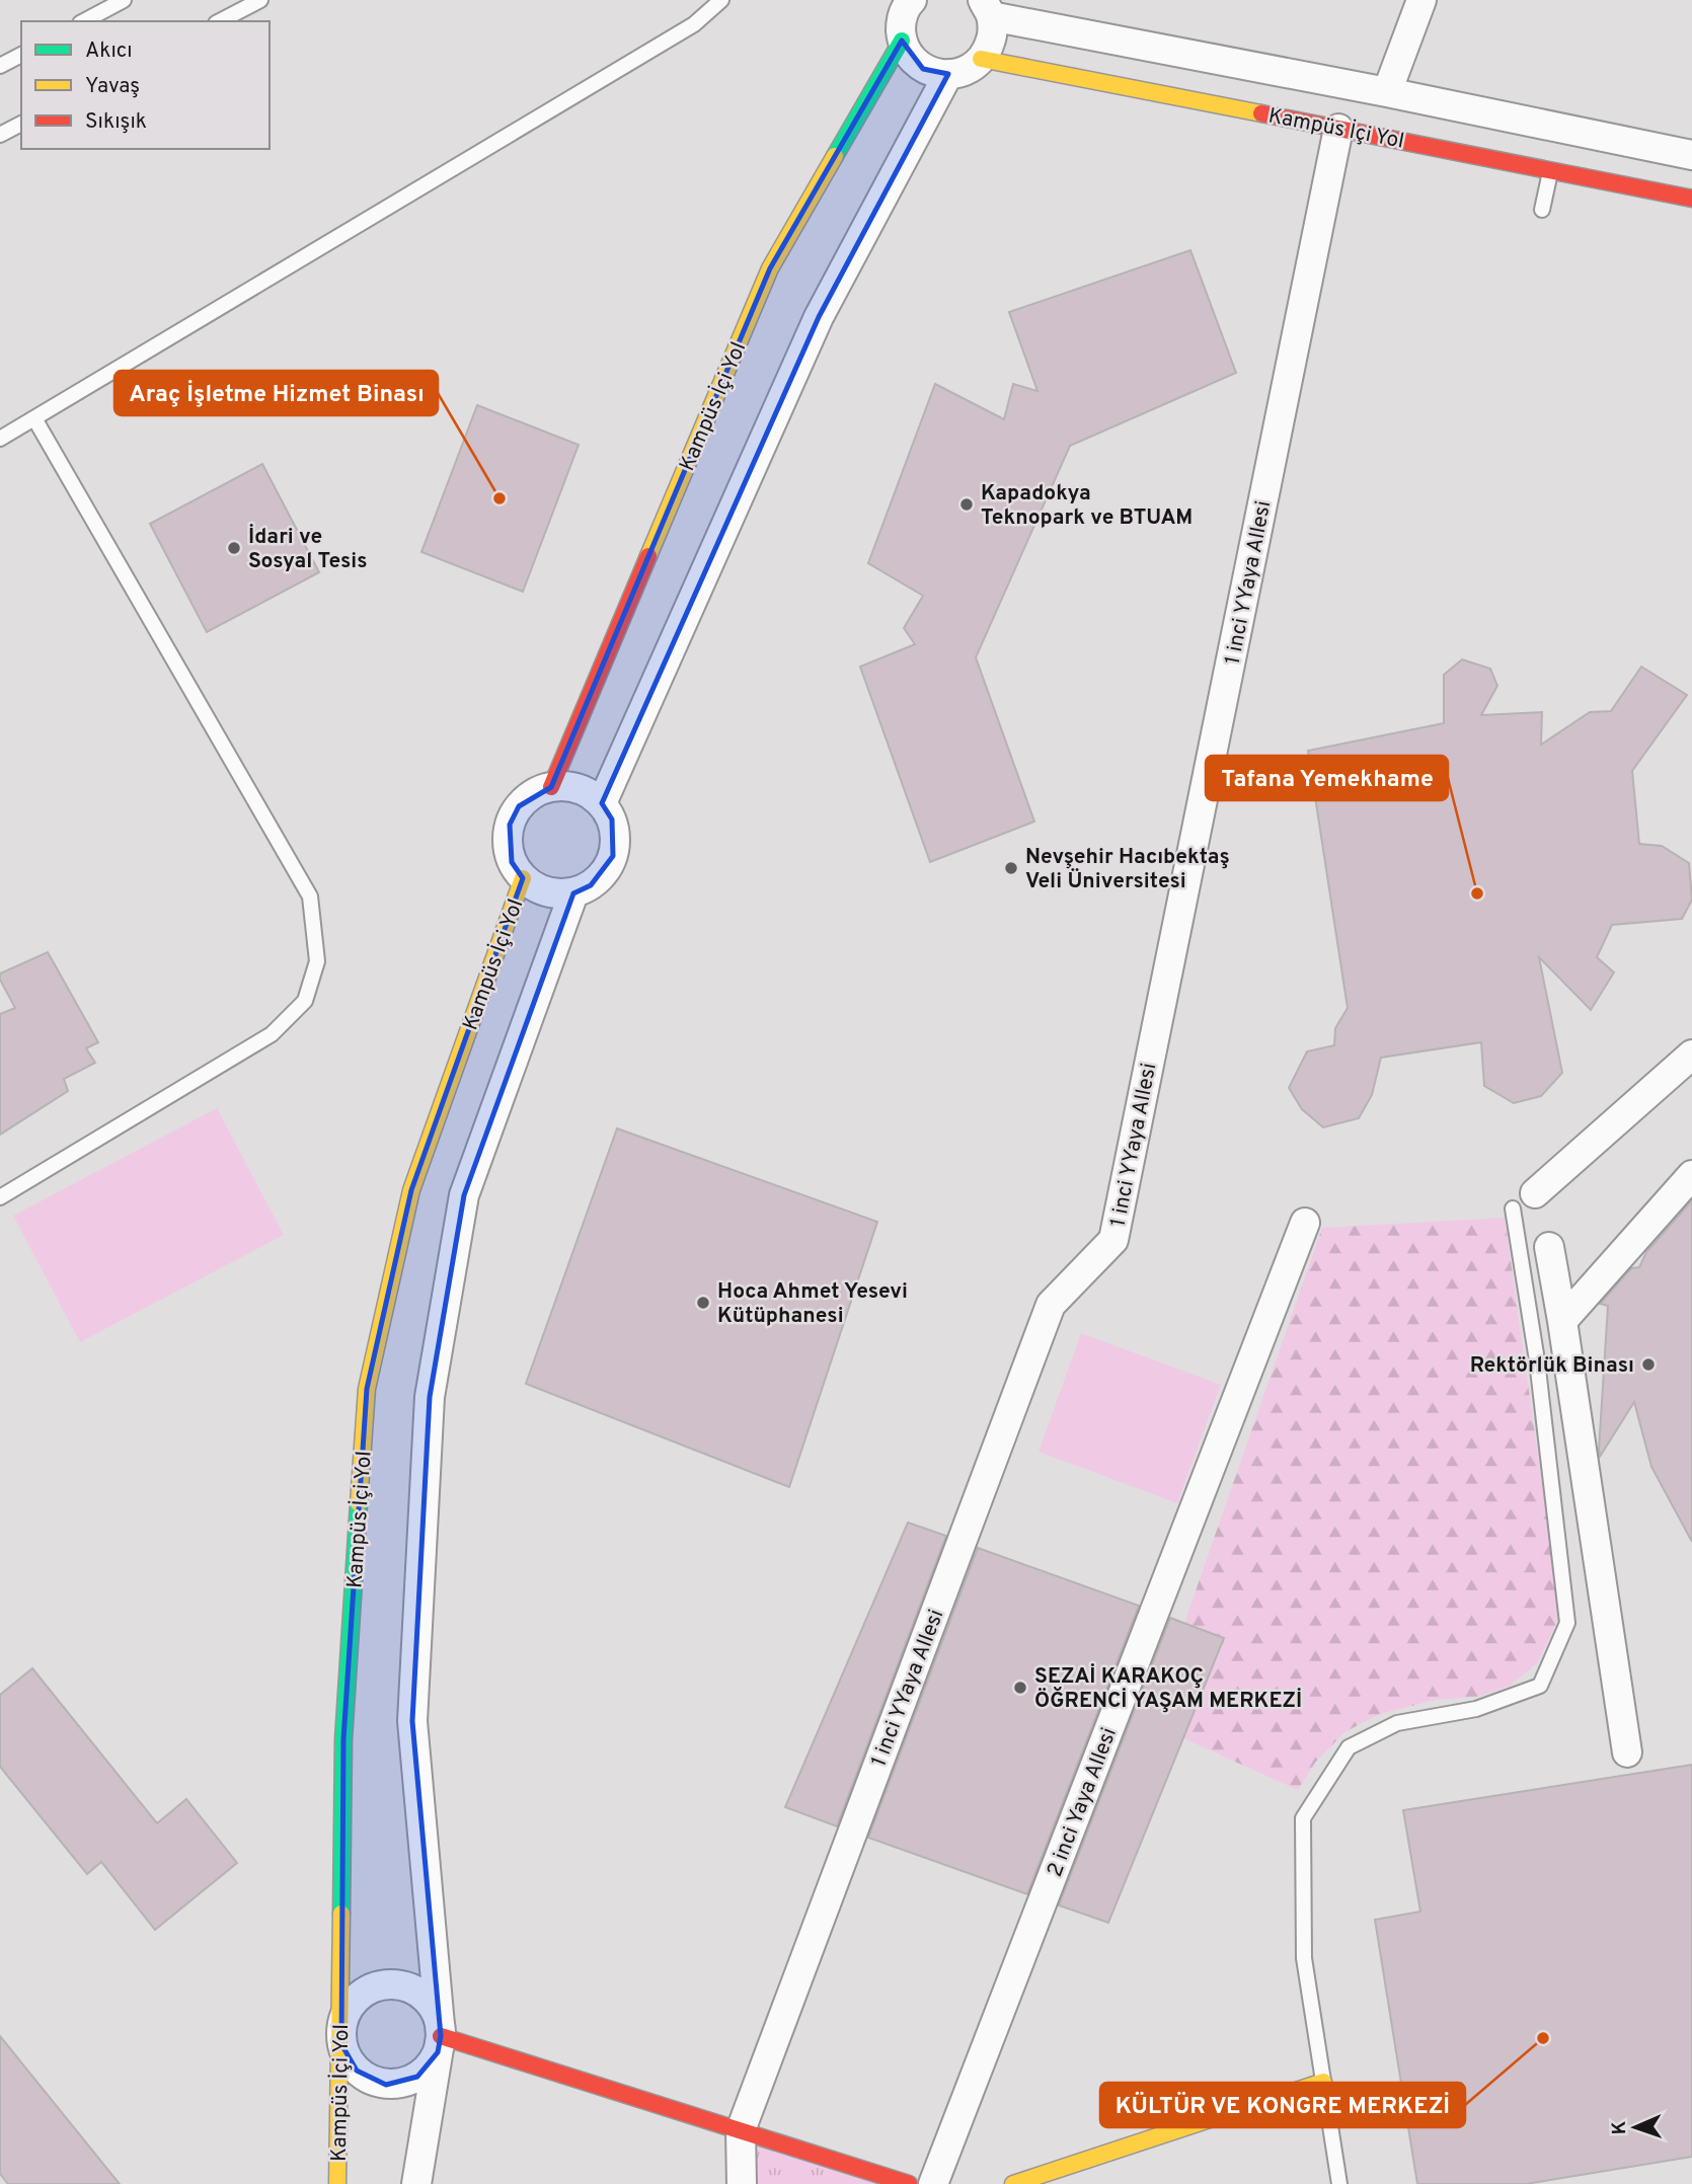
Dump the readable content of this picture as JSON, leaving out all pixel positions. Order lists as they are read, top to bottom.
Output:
{
  "streets": {
    "street": ["Kampüs İçi Yol", "1 inci YYaya Allesi", "2 inci Yaya Allesi"]
  },
  "crossings": [
    ["Kampüs İçi Yol", "1 inci YYaya Allesi"]
  ],
  "places": [
    "Araç İşletme Hizmet Binası",
    "Kapadokya Teknopark ve BTUAM",
    "İdari ve Sosyal Tesis",
    "Nevşehir Hacıbektaş Veli Üniversitesi",
    "Tafana Yemekhame",
    "Hoca Ahmet Yesevi Kütüphanesi",
    "Rektörlük Binası",
    "SEZAİ KARAKOÇ ÖĞRENCİ YAŞAM MERKEZİ",
    "KÜLTÜR VE KONGRE MERKEZİ"
  ],
  "legend": ["Akıcı", "Yavaş", "Sıkışık"],
  "north": "left"
}
